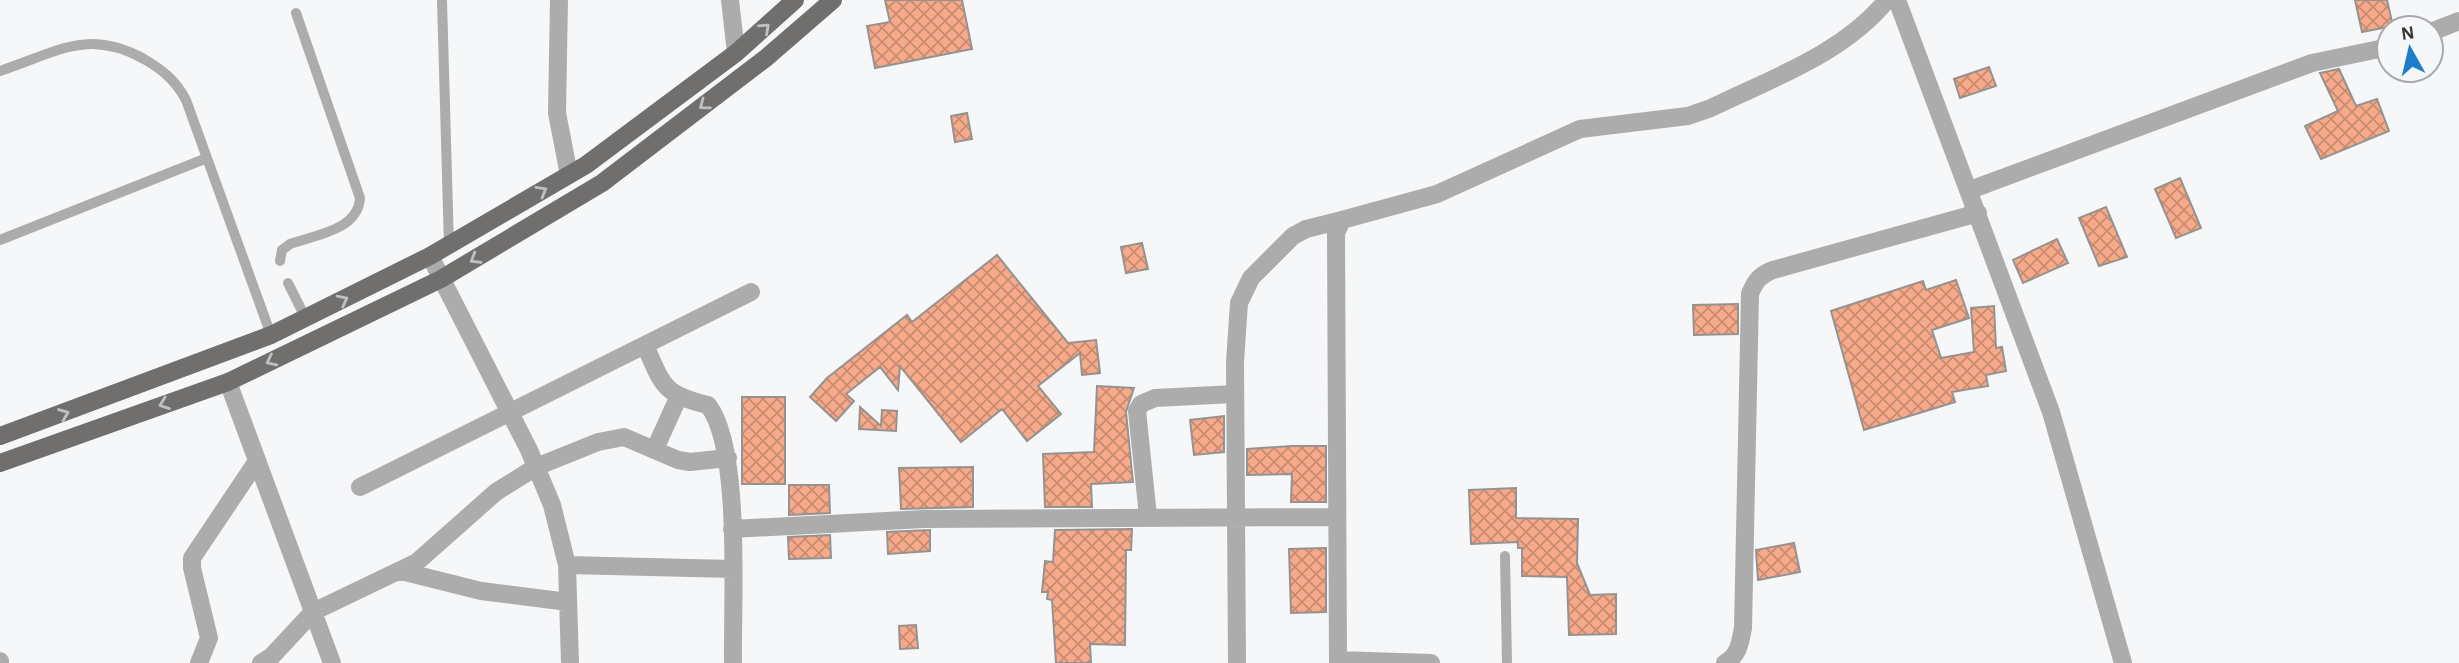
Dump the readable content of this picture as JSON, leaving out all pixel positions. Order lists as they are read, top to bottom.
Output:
{
  "north": "top"
}
